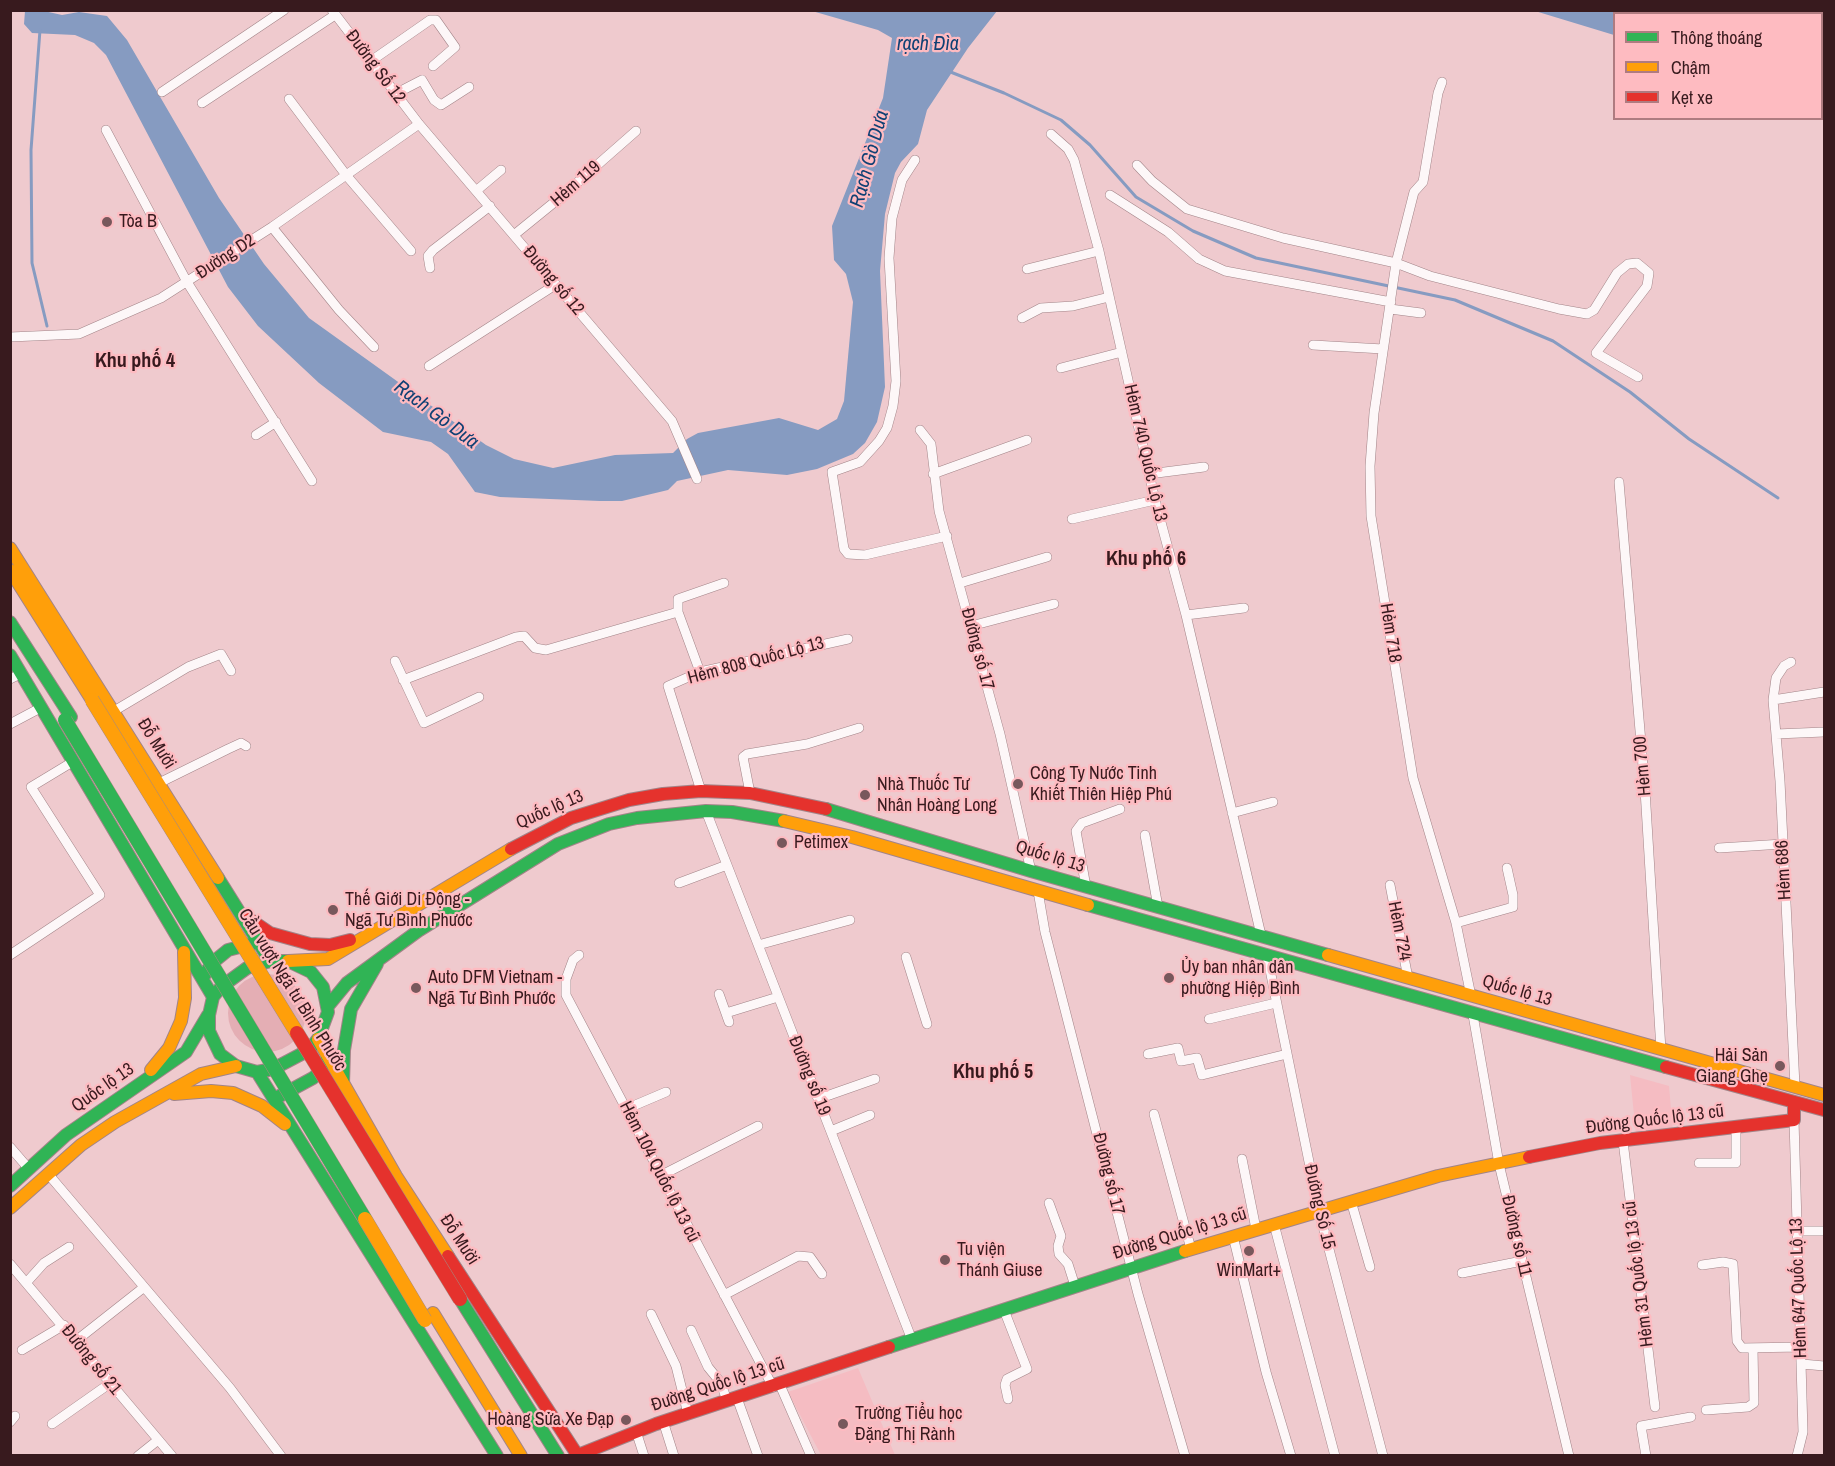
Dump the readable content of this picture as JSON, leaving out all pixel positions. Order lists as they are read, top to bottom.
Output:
{
  "streets": {
    "main road": [
      "Đỗ Mười",
      "Quốc lộ 13",
      "Cầu vượt Ngã tư Bình Phước",
      "Đường Quốc lộ 13 cũ"
    ],
    "street": [
      "Đường Số 12",
      "Hẻm 119",
      "Đường D2",
      "Đường số 12",
      "Hẻm 740 Quốc Lộ 13",
      "Hẻm 718",
      "Đường số 17",
      "Hẻm 808 Quốc Lộ 13",
      "Hẻm 700",
      "Hẻm 686",
      "Hẻm 724",
      "Đường số 19",
      "Hẻm 104 Quốc lộ 13 cũ",
      "Đường Số 15",
      "Đường số 11",
      "Hẻm 31 Quốc lộ 13 cũ",
      "Hẻm 647 Quốc Lộ 13",
      "Đường số 21"
    ]
  },
  "crossings": [
    ["Đường Số 12", "Đường D2"],
    ["Đường Số 12", "Đường số 12"],
    ["Hẻm 119", "Đường số 12"],
    ["Đường D2", "Đường số 12"],
    ["Hẻm 740 Quốc Lộ 13", "Quốc lộ 13"],
    ["Hẻm 718", "Quốc lộ 13"],
    ["Đường số 17", "Quốc lộ 13"],
    ["Đường số 17", "Đường Quốc lộ 13 cũ"],
    ["Hẻm 808 Quốc Lộ 13", "Quốc lộ 13"],
    ["Đỗ Mười", "Quốc lộ 13"],
    ["Đỗ Mười", "Đường Quốc lộ 13 cũ"],
    ["Hẻm 700", "Quốc lộ 13"],
    ["Quốc lộ 13", "Hẻm 686"],
    ["Quốc lộ 13", "Hẻm 724"],
    ["Quốc lộ 13", "Đường số 19"],
    ["Quốc lộ 13", "Đường Số 15"],
    ["Quốc lộ 13", "Đường số 11"],
    ["Đường số 19", "Đường Quốc lộ 13 cũ"],
    ["Đường Quốc lộ 13 cũ", "Hẻm 104 Quốc lộ 13 cũ"],
    ["Đường Quốc lộ 13 cũ", "Đường Số 15"],
    ["Đường Quốc lộ 13 cũ", "Đường số 11"],
    ["Đường Quốc lộ 13 cũ", "Hẻm 31 Quốc lộ 13 cũ"],
    ["Đường Quốc lộ 13 cũ", "Hẻm 647 Quốc Lộ 13"]
  ],
  "districts": ["Khu phố 4", "Khu phố 6", "Khu phố 5"],
  "water": ["rạch Đìa", "Rạch Gò Dưa"],
  "places": [
    "Tòa B",
    "Công Ty Nước Tinh Khiết Thiên Hiệp Phú",
    "Nhà Thuốc Tư Nhân Hoàng Long",
    "Petimex",
    "Thế Giới Di Động - Ngã Tư Bình Phước",
    "Ủy ban nhân dân phường Hiệp Bình",
    "Auto DFM Vietnam - Ngã Tư Bình Phước",
    "Hải Sản Giang Ghẹ",
    "WinMart+",
    "Tu viện Thánh Giuse",
    "Hoàng Sửa Xe Đạp",
    "Trường Tiểu học Đặng Thị Rành"
  ],
  "legend": ["Thông thoáng", "Chậm", "Kẹt xe"]
}
